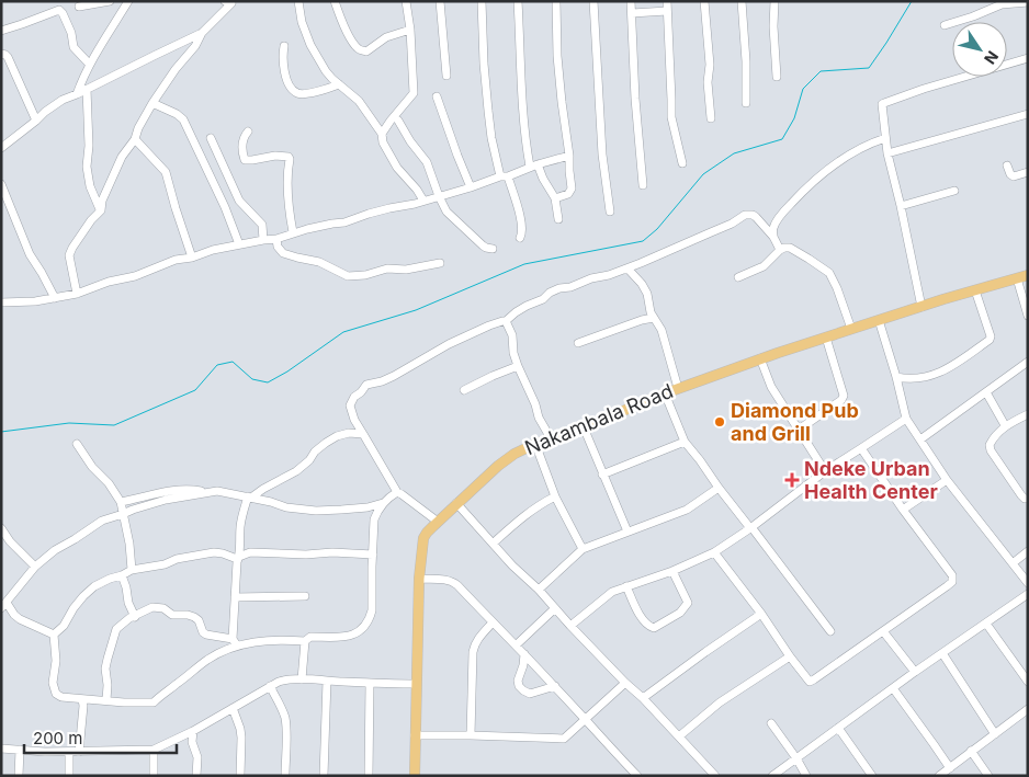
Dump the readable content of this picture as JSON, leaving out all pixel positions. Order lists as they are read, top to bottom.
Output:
{
  "streets": {
    "main road": ["Nakambala Road"]
  },
  "places": {
    "other": ["Diamond Pub and Grill"],
    "health": ["Ndeke Urban Health Center"]
  },
  "scale_bar": "200 m",
  "north": "bottom right"
}
